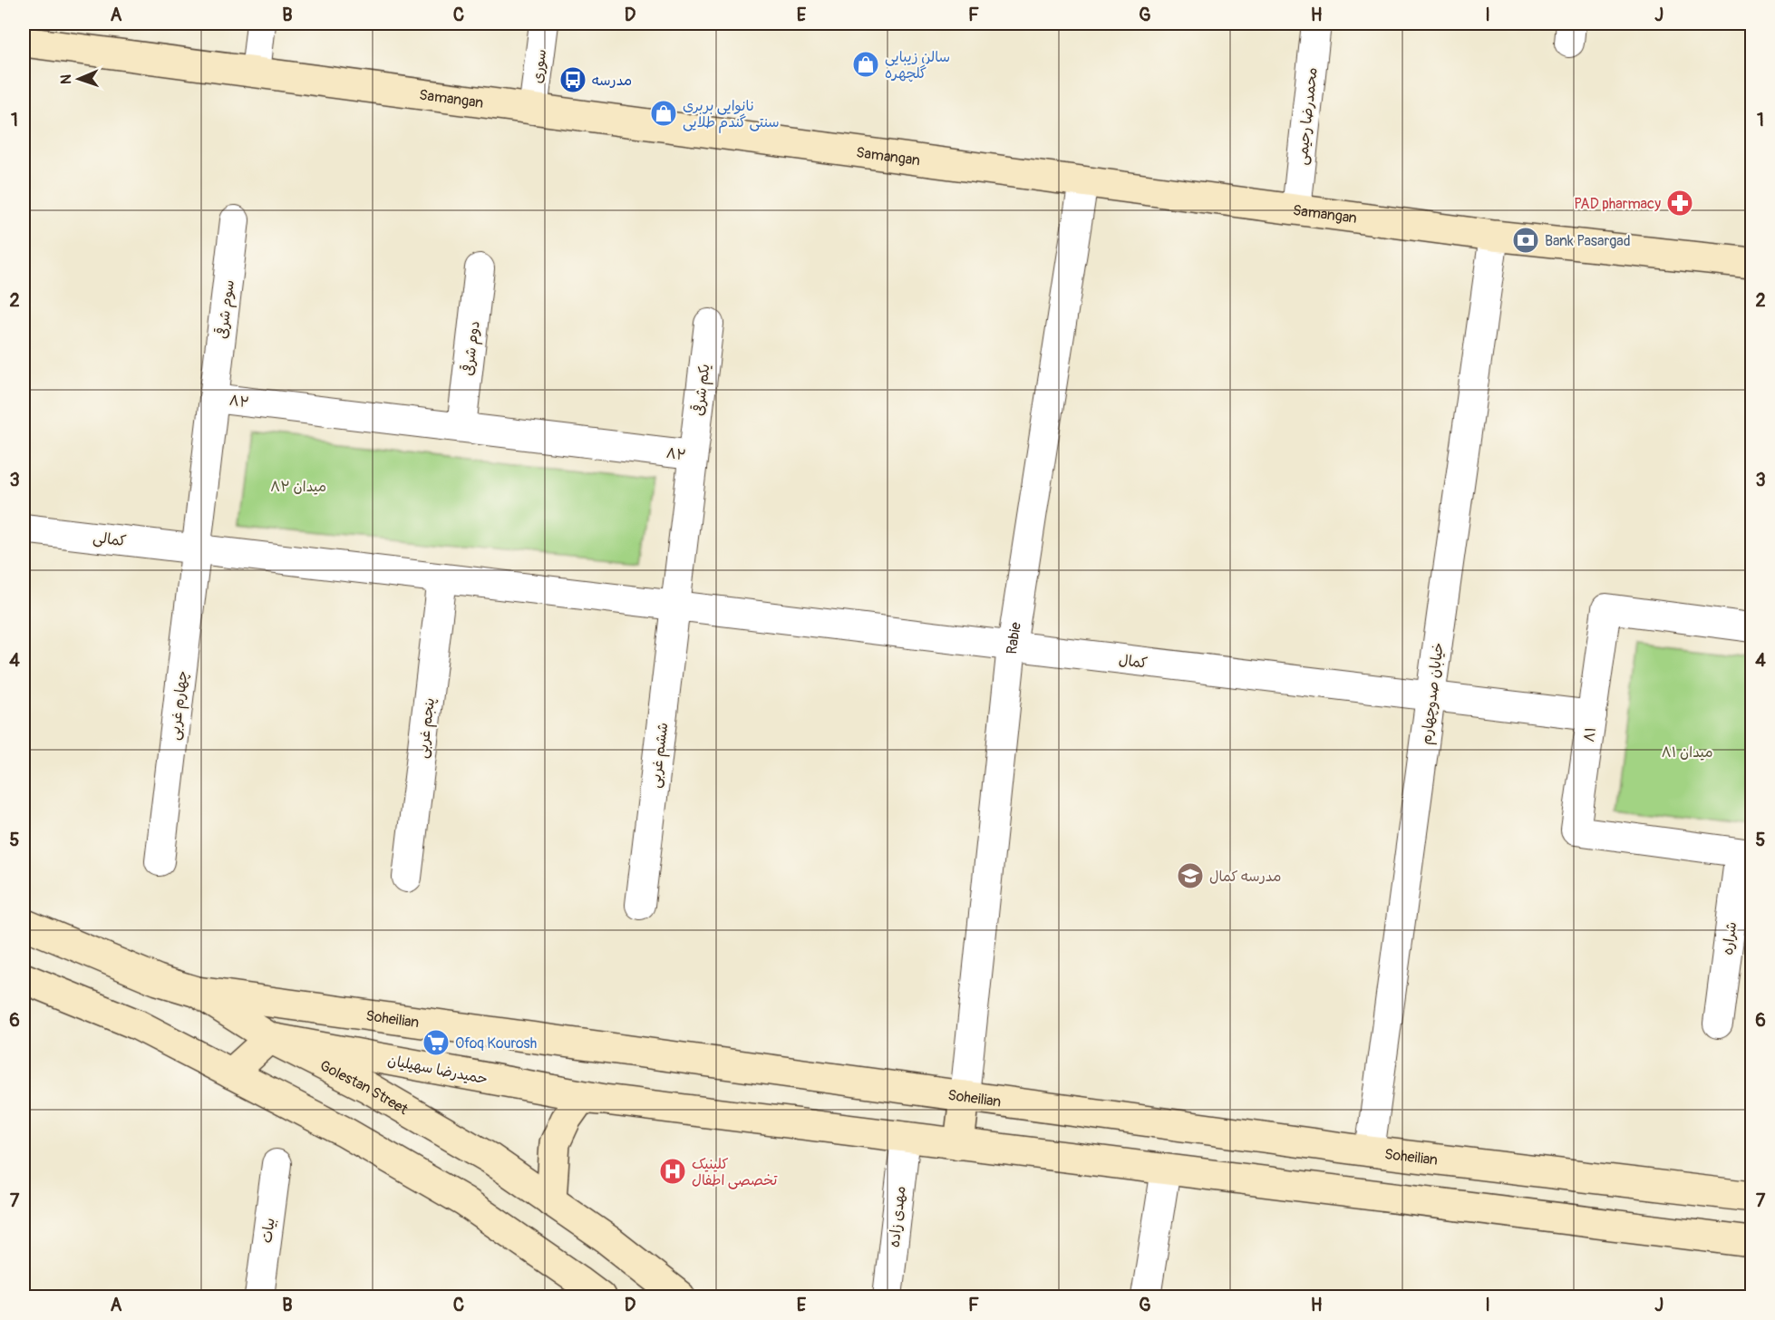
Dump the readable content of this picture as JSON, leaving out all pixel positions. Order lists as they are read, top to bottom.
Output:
{
  "streets": {
    "main road": [
      "Samangan",
      "Soheilian",
      "حمیدرضا سهیلیان",
      "Golestan Street"
    ],
    "street": [
      "سوری",
      "محمدرضا رحیمی",
      "سوم شرقی",
      "دوم شرقی",
      "یکم شرقی",
      "۸۲",
      "کمالی",
      "Rabie",
      "کمال",
      "خیابان صدوچهارم",
      "چهارم غربی",
      "پنجم غربی",
      "۸۱",
      "ششم غربی",
      "شراره",
      "مهدی زاده",
      "بیات"
    ]
  },
  "crossings": [
    ["سوری", "Samangan"],
    ["Samangan", "محمدرضا رحیمی"],
    ["Samangan", "Rabie"],
    ["Samangan", "خیابان صدوچهارم"],
    ["سوم شرقی", "۸۲"],
    ["دوم شرقی", "۸۲"],
    ["یکم شرقی", "۸۲"],
    ["۸۲", "کمالی"],
    ["۸۲", "کمال"],
    ["۸۲", "چهارم غربی"],
    ["۸۲", "ششم غربی"],
    ["کمالی", "چهارم غربی"],
    ["Rabie", "کمال"],
    ["Rabie", "Soheilian"],
    ["کمال", "خیابان صدوچهارم"],
    ["کمال", "۸۱"],
    ["کمال", "ششم غربی"],
    ["خیابان صدوچهارم", "Soheilian"],
    ["۸۱", "شراره"],
    ["Soheilian", "Golestan Street"],
    ["حمیدرضا سهیلیان", "Golestan Street"]
  ],
  "parks": ["میدان ۸۲", "میدان ۸۱"],
  "places": {
    "shop": ["سالن زیبایی گلچهره", "نانوایی بربری سنتی گندم طلایی"],
    "bus stop": ["مدرسه"],
    "pharmacy": ["PAD pharmacy"],
    "bank": ["Bank Pasargad"],
    "school or university": ["مدرسه کمال"],
    "supermarket": ["Ofoq Kourosh"],
    "hospital": ["کلینیک تخصصی اطفال"]
  },
  "north": "left",
  "grid": {
    "columns": [
      "A",
      "B",
      "C",
      "D",
      "E",
      "F",
      "G",
      "H",
      "I",
      "J"
    ],
    "rows": [
      "1",
      "2",
      "3",
      "4",
      "5",
      "6",
      "7"
    ]
  }
}
